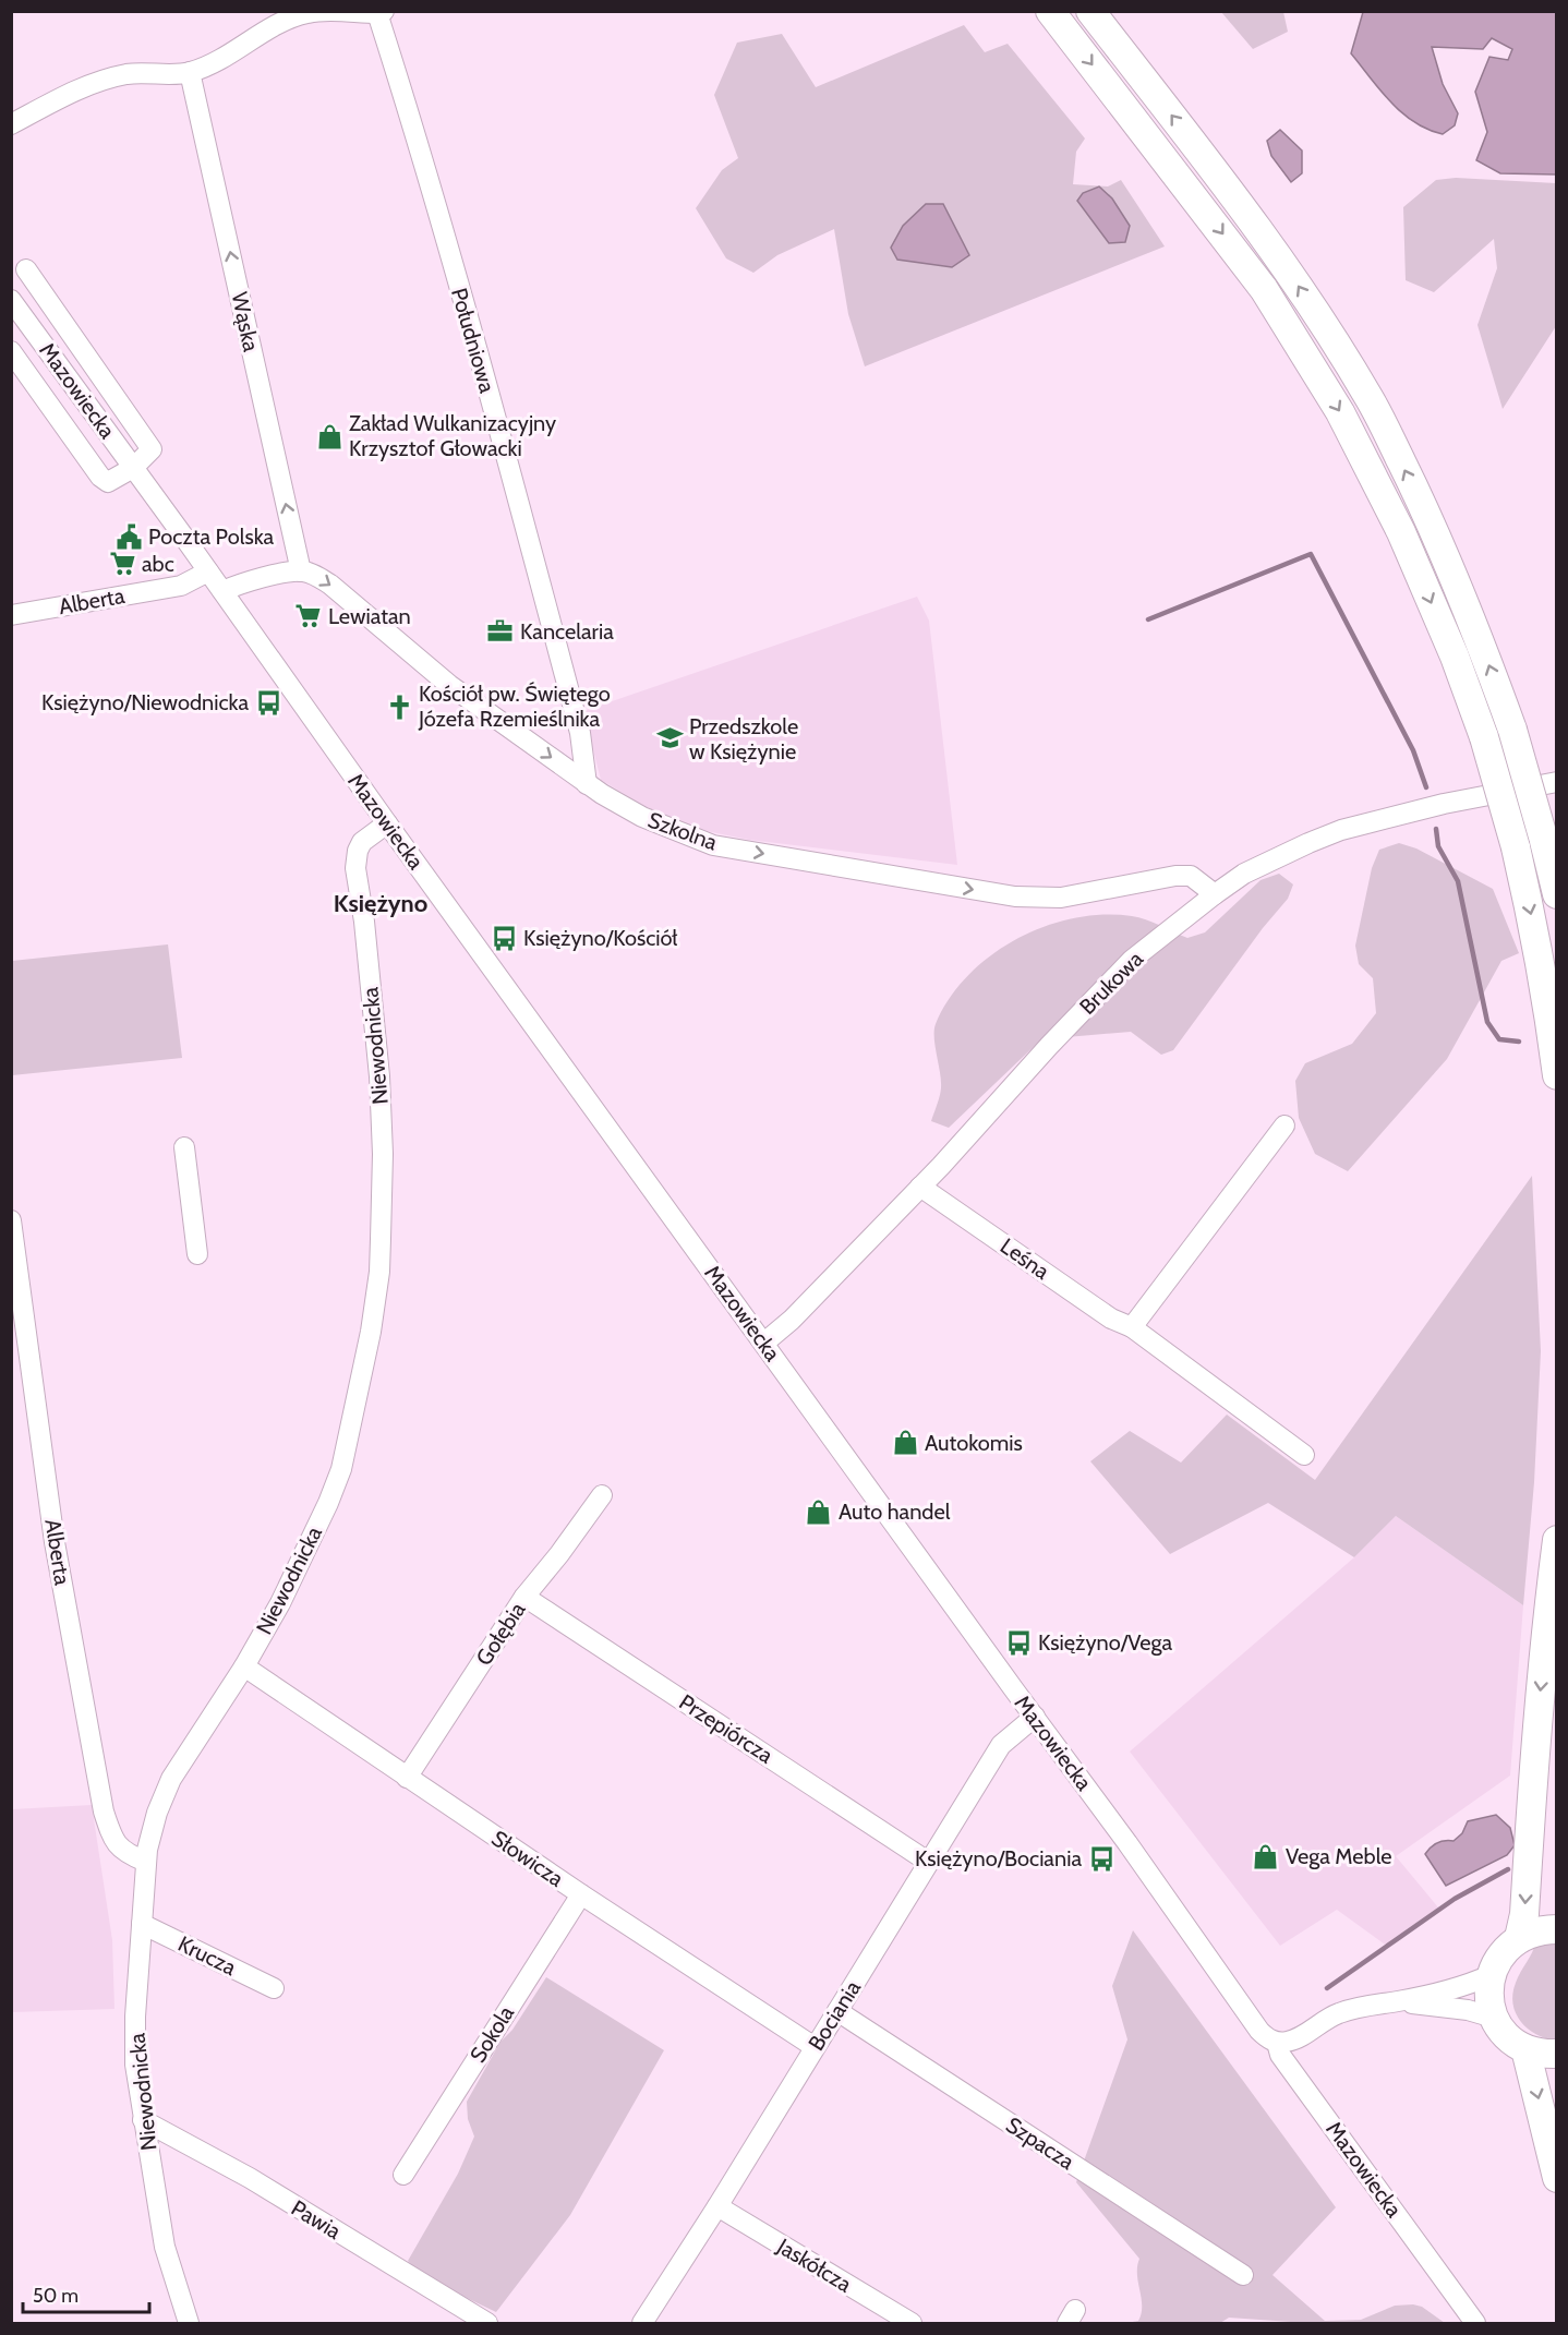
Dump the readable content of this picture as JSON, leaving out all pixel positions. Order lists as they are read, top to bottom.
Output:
{
  "streets": {
    "street": [
      "Wąska",
      "Południowa",
      "Mazowiecka",
      "Alberta",
      "Szkolna",
      "Brukowa",
      "Niewodnicka",
      "Leśna",
      "Gołębia",
      "Przepiórcza",
      "Słowicza",
      "Krucza",
      "Bociania",
      "Sokola",
      "Szpacza",
      "Pawia",
      "Jaskółcza"
    ]
  },
  "crossings": [
    ["Wąska", "Szkolna"],
    ["Południowa", "Szkolna"],
    ["Mazowiecka", "Alberta"],
    ["Mazowiecka", "Brukowa"],
    ["Mazowiecka", "Niewodnicka"],
    ["Mazowiecka", "Bociania"],
    ["Alberta", "Niewodnicka"],
    ["Szkolna", "Brukowa"],
    ["Brukowa", "Leśna"],
    ["Niewodnicka", "Słowicza"],
    ["Niewodnicka", "Krucza"],
    ["Niewodnicka", "Pawia"],
    ["Gołębia", "Przepiórcza"],
    ["Gołębia", "Słowicza"],
    ["Przepiórcza", "Bociania"],
    ["Słowicza", "Bociania"],
    ["Słowicza", "Sokola"],
    ["Bociania", "Szpacza"],
    ["Bociania", "Jaskółcza"]
  ],
  "one_way": ["Wąska", "Szkolna"],
  "districts": ["Księżyno"],
  "places": {
    "shop": [
      "Zakład Wulkanizacyjny Krzysztof Głowacki",
      "Autokomis",
      "Auto handel",
      "Vega Meble"
    ],
    "public building": ["Poczta Polska"],
    "supermarket": ["abc", "Lewiatan"],
    "office": ["Kancelaria"],
    "bus stop": [
      "Księżyno/Niewodnicka",
      "Księżyno/Kościół",
      "Księżyno/Vega",
      "Księżyno/Bociania"
    ],
    "church": ["Kościół pw. Świętego Józefa Rzemieślnika"],
    "school or university": ["Przedszkole w Księżynie"]
  },
  "scale_bar": "50 m"
}
